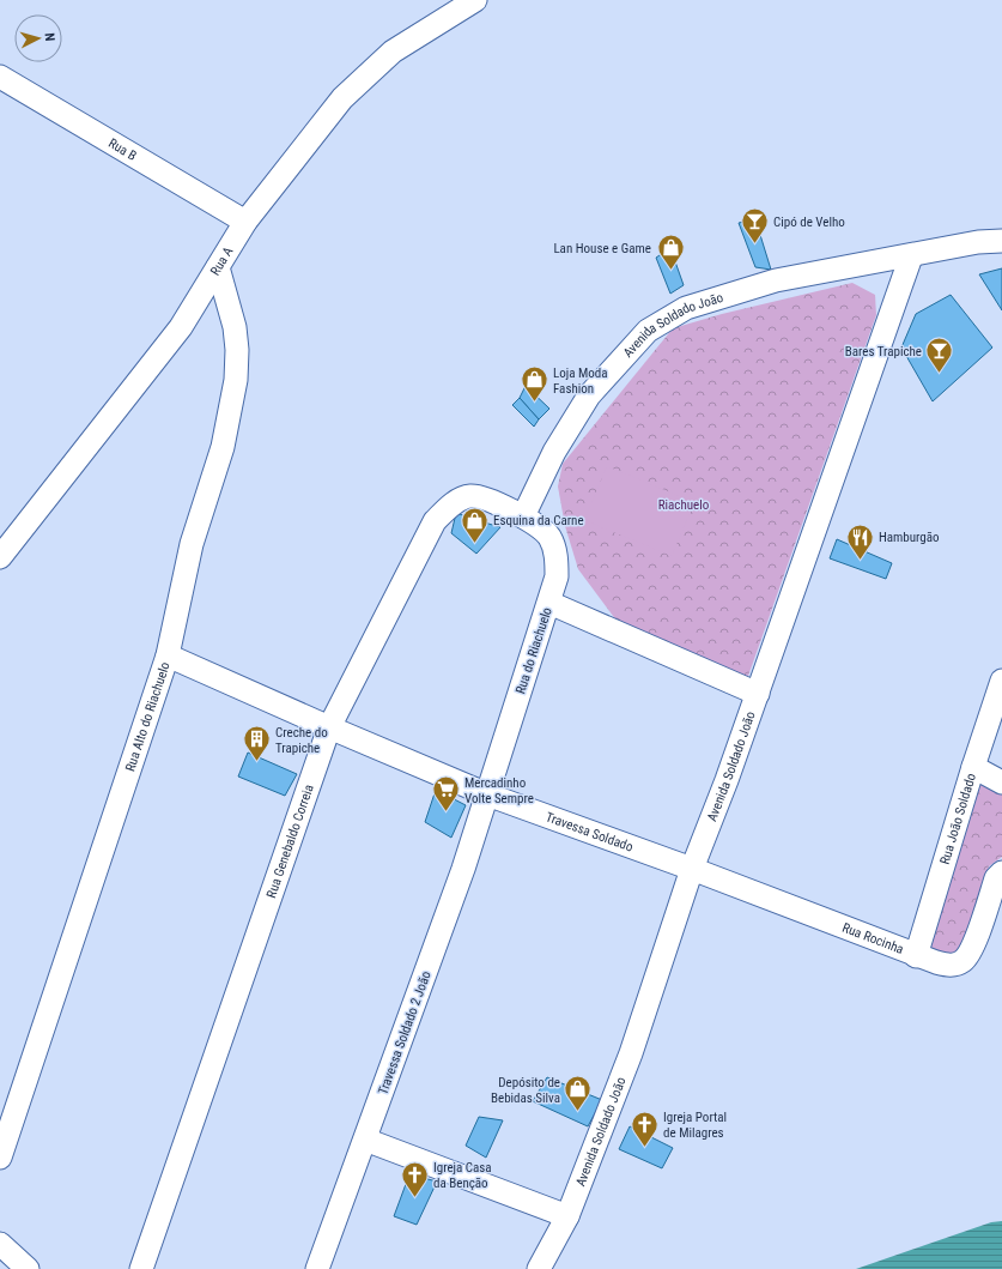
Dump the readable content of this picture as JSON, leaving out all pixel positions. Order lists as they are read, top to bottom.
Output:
{
  "streets": {
    "street": [
      "Rua B",
      "Rua A",
      "Avenida Soldado João",
      "Rua do Riachuelo",
      "Rua Alto do Riachuelo",
      "Rua João Soldado",
      "Travessa Soldado",
      "Rua Genebaldo Correia",
      "Rua Rocinha",
      "Travessa Soldado 2 João"
    ]
  },
  "crossings": [
    ["Rua B", "Rua A"],
    ["Rua A", "Rua Alto do Riachuelo"],
    ["Avenida Soldado João", "Rua do Riachuelo"],
    ["Avenida Soldado João", "Travessa Soldado"],
    ["Avenida Soldado João", "Rua Genebaldo Correia"],
    ["Avenida Soldado João", "Rua Rocinha"],
    ["Rua do Riachuelo", "Travessa Soldado"],
    ["Rua do Riachuelo", "Rua Genebaldo Correia"],
    ["Rua do Riachuelo", "Travessa Soldado 2 João"],
    ["Rua João Soldado", "Rua Rocinha"],
    ["Travessa Soldado", "Rua Rocinha"],
    ["Travessa Soldado", "Travessa Soldado 2 João"]
  ],
  "parks": ["Riachuelo"],
  "places": {
    "bar": ["Cipó de Velho", "Bares Trapiche"],
    "shop": [
      "Lan House e Game",
      "Loja Moda Fashion",
      "Esquina da Carne",
      "Depósito de Bebidas Silva"
    ],
    "restaurant": ["Hamburgão"],
    "building": ["Creche do Trapiche"],
    "supermarket": ["Mercadinho Volte Sempre"],
    "church": ["Igreja Portal de Milagres", "Igreja Casa da Benção"]
  },
  "north": "right"
}
